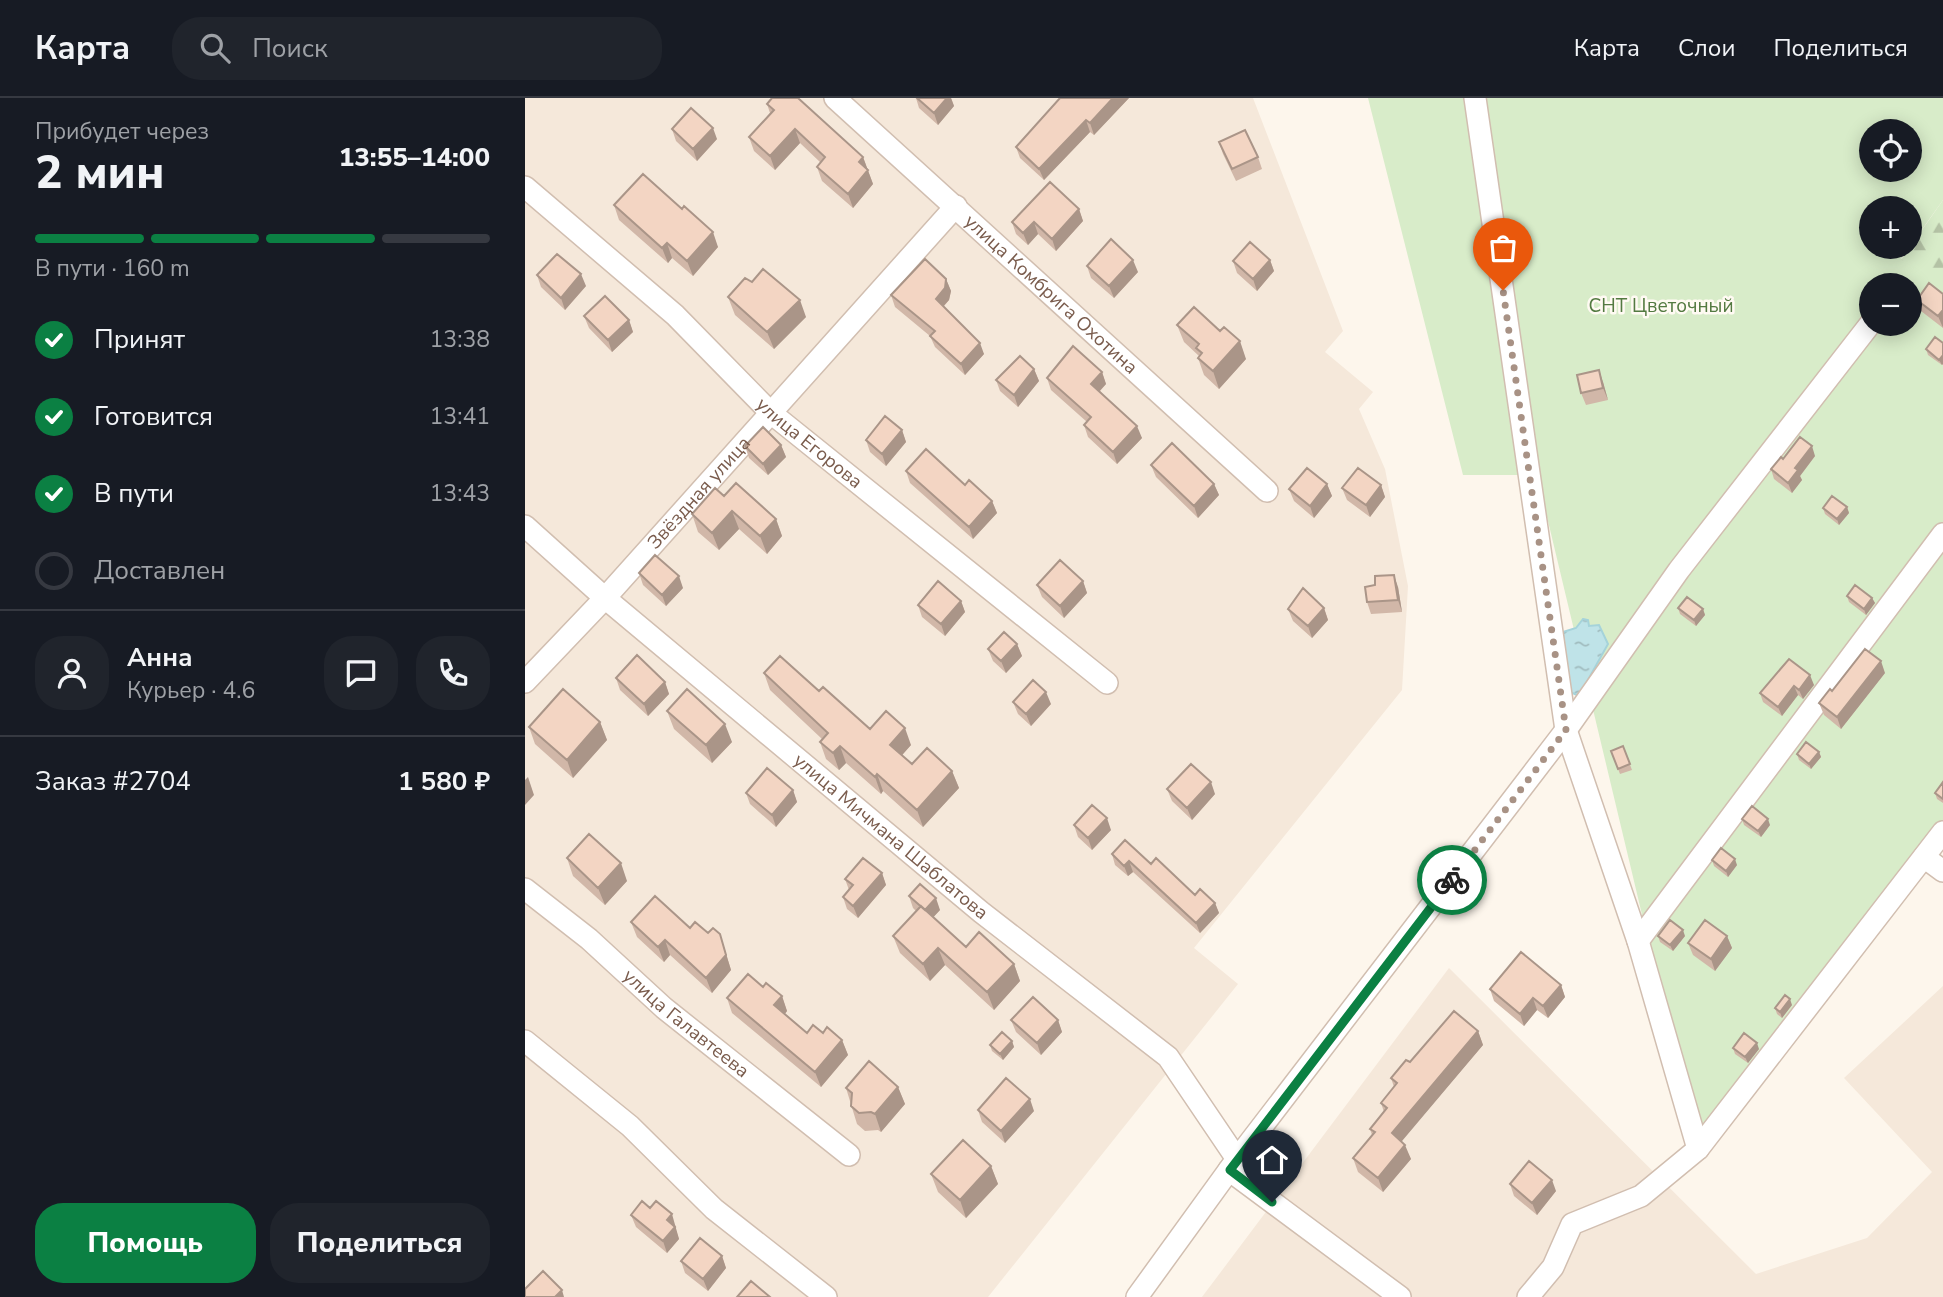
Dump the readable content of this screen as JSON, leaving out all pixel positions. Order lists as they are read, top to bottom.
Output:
{
  "streets": {
    "street": [
      "улица Комбрига Охотина",
      "улица Егорова",
      "Звёздная улица",
      "улица Мичмана Шаблатова",
      "улица Галавтеева"
    ]
  },
  "crossings": [
    ["улица Комбрига Охотина", "Звёздная улица"],
    ["улица Егорова", "Звёздная улица"],
    ["Звёздная улица", "улица Мичмана Шаблатова"]
  ],
  "parks": ["СНТ Цветочный"],
  "page": {
    "header": "Карта",
    "search": "Поиск",
    "nav": ["Карта", "Слои", "Поделиться"],
    "heading": ["2 мин", "Прибудет через", "13:55–14:00"],
    "panel": [
      "Анна",
      "Курьер · 4.6",
      "Заказ #2704",
      "1 580 ₽"
    ],
    "map_buttons": ["+", "−"],
    "bar": "В пути · 160 m",
    "list": [
      ["Принят", "13:38"],
      ["Готовится", "13:41"],
      ["В пути", "13:43"],
      "Доставлен"
    ],
    "buttons": ["Помощь", "Поделиться"]
  }
}
